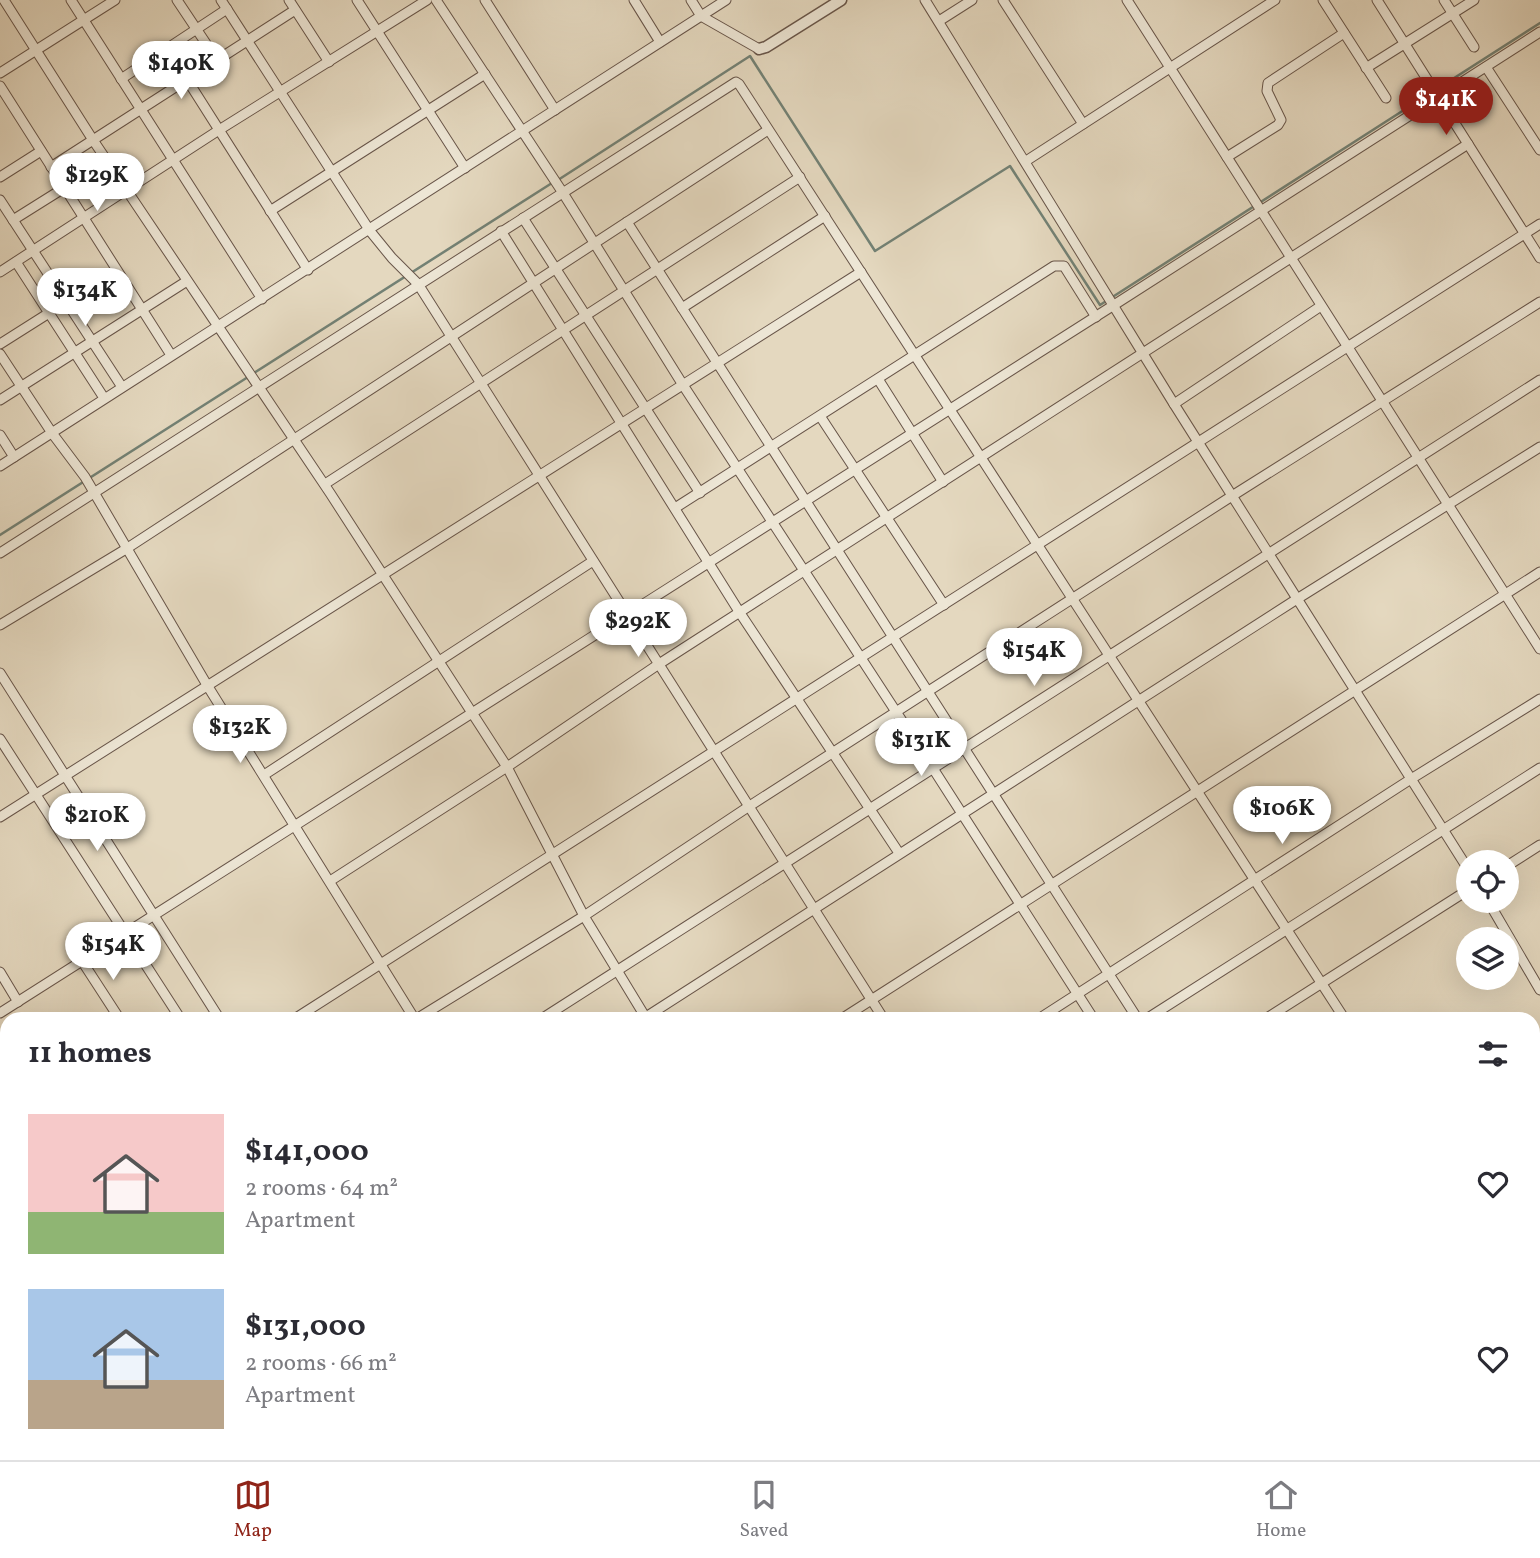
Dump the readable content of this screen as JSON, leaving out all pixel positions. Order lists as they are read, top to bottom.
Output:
{
  "page": {
    "price": [
      "$140K",
      "$141K",
      "$129K",
      "$134K",
      "$292K",
      "$154K",
      "$132K",
      "$131K",
      "$106K",
      "$210K",
      "$154K"
    ],
    "heading": "11 homes",
    "list": [
      {
        "name": "$141,000",
        "note": "2 rooms · 64 m² · Apartment"
      },
      {
        "name": "$131,000",
        "note": "2 rooms · 66 m² · Apartment"
      }
    ],
    "tabs": ["Map", "Saved", "Home"]
  }
}
